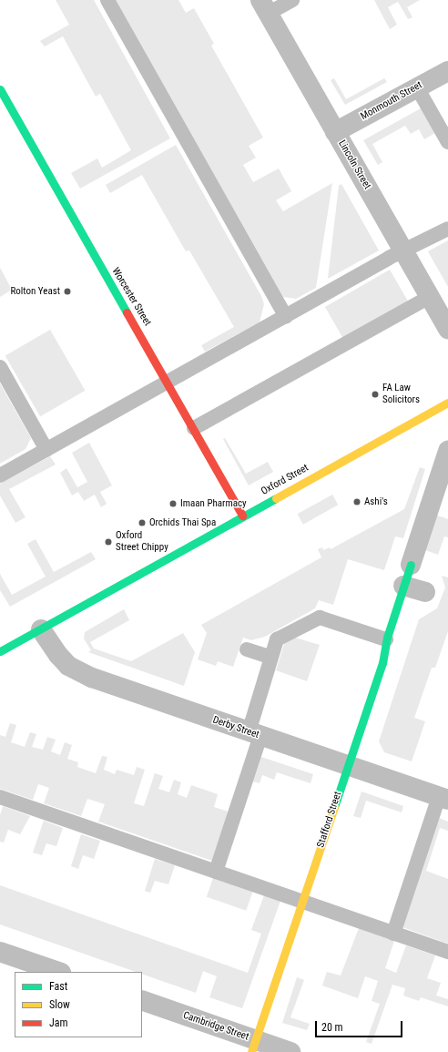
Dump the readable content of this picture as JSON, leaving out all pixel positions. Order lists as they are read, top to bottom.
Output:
{
  "streets": {
    "street": [
      "Monmouth Street",
      "Lincoln Street",
      "Worcester Street",
      "Oxford Street",
      "Derby Street",
      "Stafford Street",
      "Cambridge Street"
    ]
  },
  "crossings": [
    ["Monmouth Street", "Lincoln Street"],
    ["Worcester Street", "Oxford Street"],
    ["Oxford Street", "Derby Street"],
    ["Derby Street", "Stafford Street"],
    ["Stafford Street", "Cambridge Street"]
  ],
  "places": [
    "Rolton Yeast",
    "FA Law Solicitors",
    "Ashi's",
    "Imaan Pharmacy",
    "Orchids Thai Spa",
    "Oxford Street Chippy"
  ],
  "legend": ["Fast", "Slow", "Jam"],
  "scale_bar": "20 m"
}
